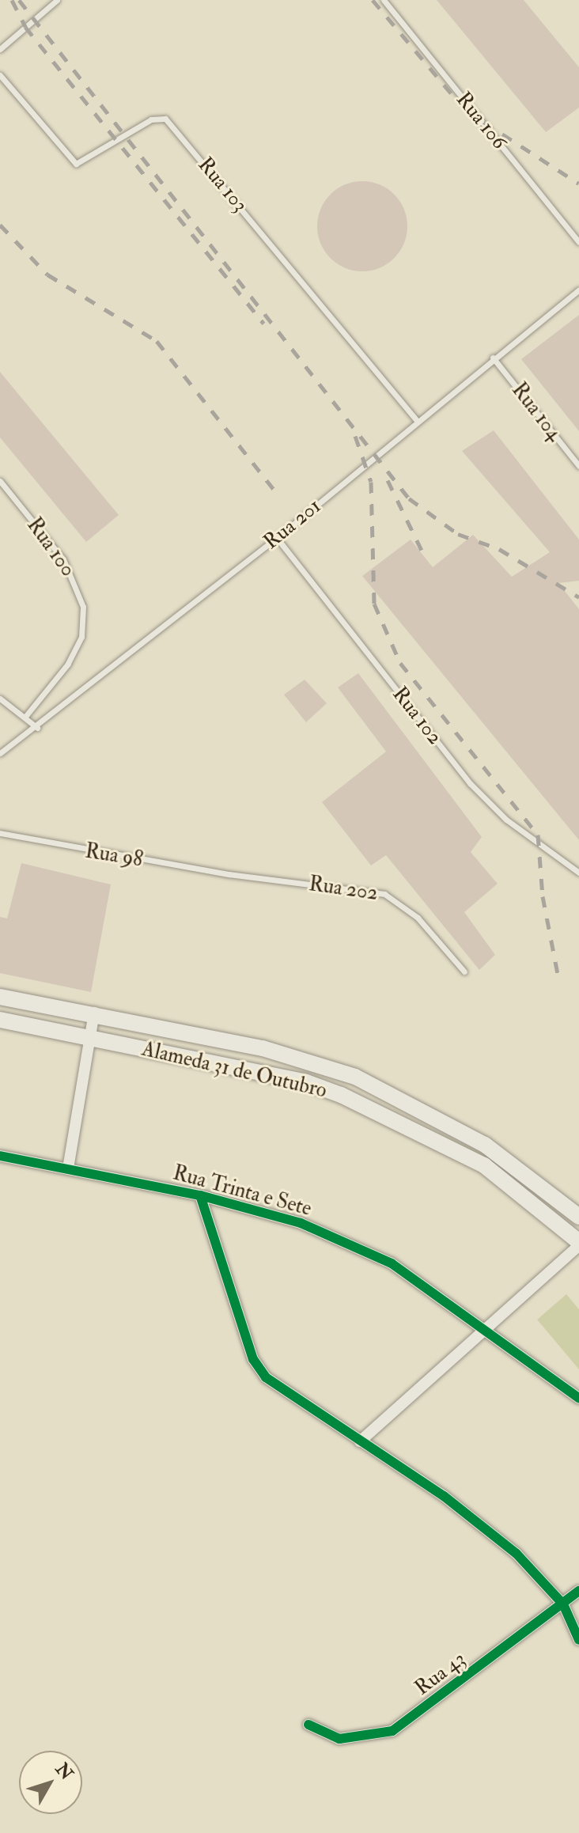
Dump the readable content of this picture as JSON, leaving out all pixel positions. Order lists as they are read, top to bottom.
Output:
{
  "streets": {
    "main road": ["Alameda 31 de Outubro"],
    "street": ["Rua Trinta e Sete", "Rua 43"],
    "lane": [
      "Rua 106",
      "Rua 103",
      "Rua 104",
      "Rua 201",
      "Rua 100",
      "Rua 102",
      "Rua 98",
      "Rua 202"
    ]
  },
  "crossings": [
    ["Rua 103", "Rua 201"],
    ["Rua 104", "Rua 201"],
    ["Rua 201", "Rua 102"],
    ["Rua 98", "Rua 202"]
  ],
  "north": "top right"
}
